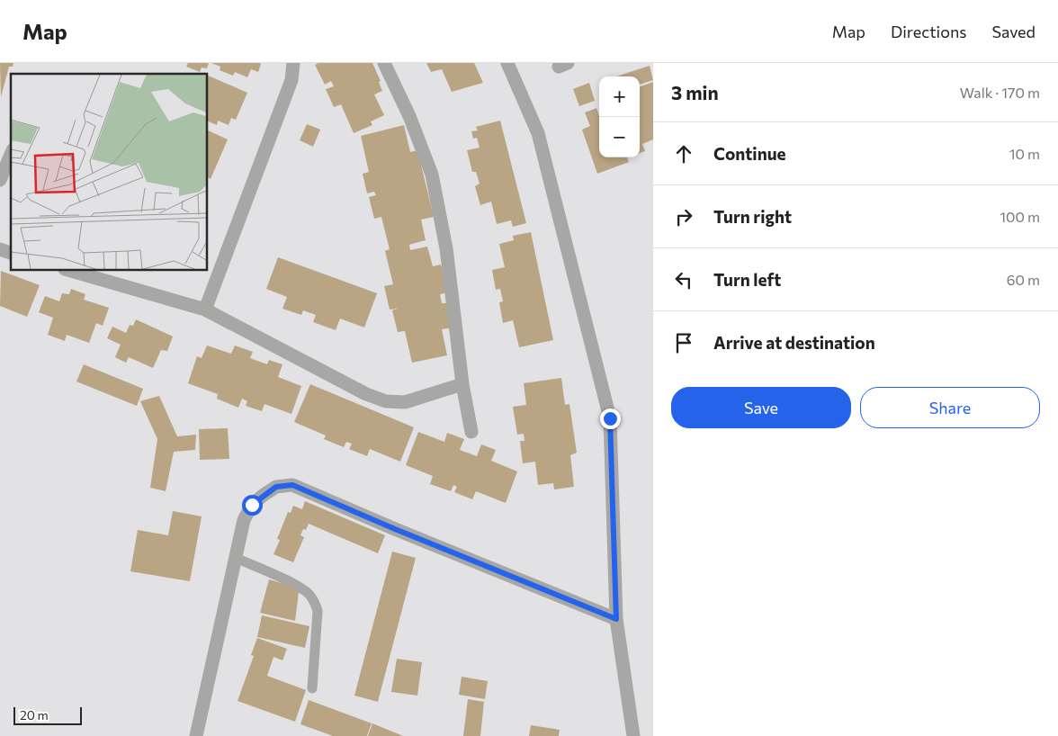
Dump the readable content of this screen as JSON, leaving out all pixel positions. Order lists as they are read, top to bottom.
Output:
{
  "scale_bar": "20 m",
  "page": {
    "header": "Map",
    "nav": ["Map", "Directions", "Saved"],
    "heading": ["3 min", "Walk · 170 m"],
    "map_buttons": ["+", "−"],
    "list": [
      ["Continue", "10 m"],
      ["Turn right", "100 m"],
      ["Turn left", "60 m"],
      "Arrive at destination"
    ],
    "buttons": ["Save", "Share"],
    "scale": "20 m"
  }
}
